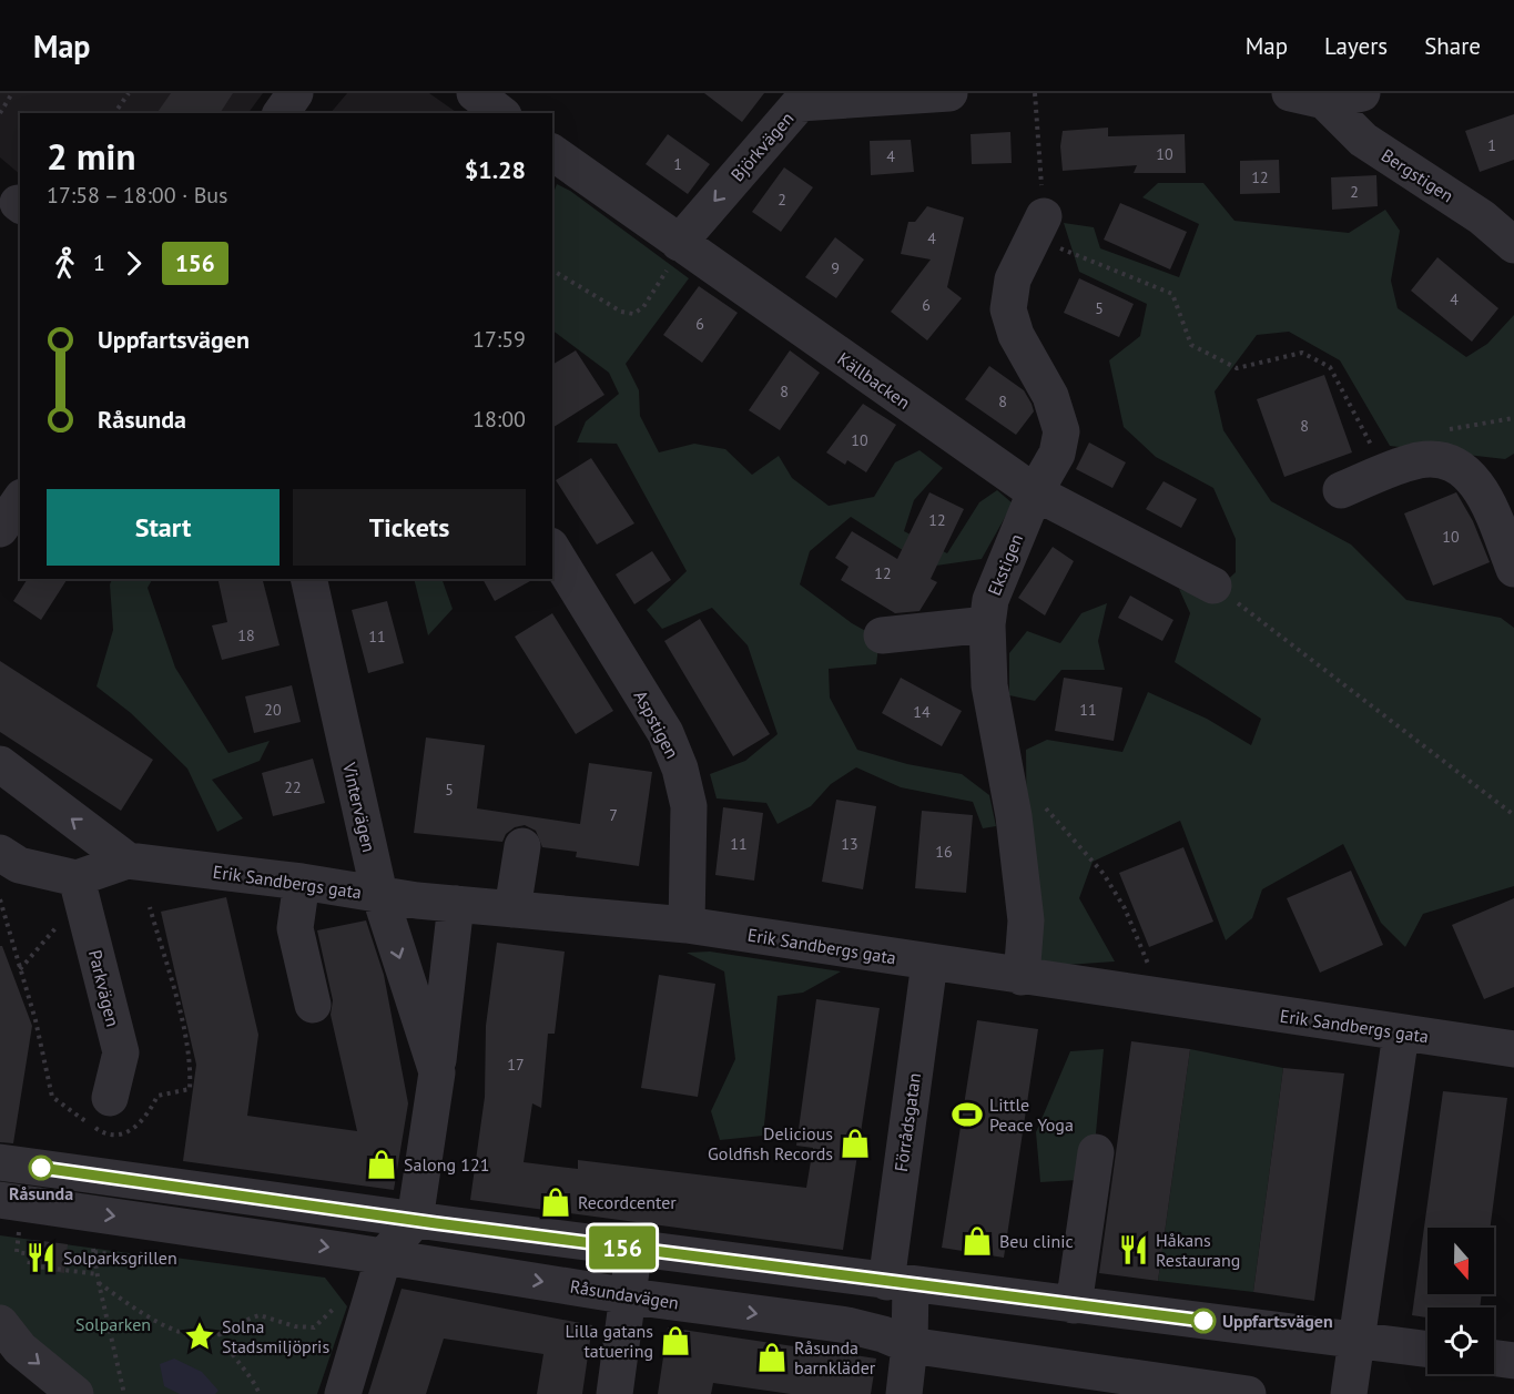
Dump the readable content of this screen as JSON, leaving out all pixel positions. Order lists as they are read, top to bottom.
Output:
{
  "streets": {
    "street": [
      "Björkvägen",
      "Bergstigen",
      "Källbacken",
      "Ekstigen",
      "Aspstigen",
      "Vintervägen",
      "Erik Sandbergs gata",
      "Parkvägen",
      "Förrådsgatan",
      "Råsundavägen"
    ]
  },
  "crossings": [
    ["Björkvägen", "Källbacken"],
    ["Källbacken", "Ekstigen"],
    ["Ekstigen", "Erik Sandbergs gata"],
    ["Aspstigen", "Erik Sandbergs gata"],
    ["Vintervägen", "Erik Sandbergs gata"],
    ["Erik Sandbergs gata", "Förrådsgatan"],
    ["Förrådsgatan", "Råsundavägen"]
  ],
  "one_way": ["Björkvägen"],
  "parks": ["Solparken"],
  "places": {
    "sports": ["Little Peace Yoga"],
    "shop": [
      "Delicious Goldfish Records",
      "Salong 121",
      "Recordcenter",
      "Beu clinic",
      "Lilla gatans tatuering",
      "Råsunda barnkläder"
    ],
    "other": ["Råsunda", "Uppfartsvägen"],
    "restaurant": ["Håkans Restaurang", "Solparksgrillen"],
    "place": ["Solna Stadsmiljöpris"]
  },
  "lines": ["bus line 156"],
  "house_numbers": [
    "1",
    "10",
    "4",
    "1",
    "12",
    "2",
    "2",
    "4",
    "9",
    "4",
    "6",
    "5",
    "6",
    "8",
    "8",
    "8",
    "10",
    "12",
    "10",
    "12",
    "18",
    "11",
    "20",
    "11",
    "14",
    "22",
    "5",
    "7",
    "11",
    "13",
    "16",
    "17"
  ],
  "north": "bottom",
  "page": {
    "header": "Map",
    "nav": ["Map", "Layers", "Share"],
    "on_map": "156",
    "heading": ["2 min", "17:58 – 18:00 · Bus", "$1.28"],
    "legs": ["1", "156"],
    "list": [
      {
        "name": "Uppfartsvägen",
        "value": "17:59"
      },
      {
        "name": "Råsunda",
        "value": "18:00"
      }
    ],
    "buttons": ["Start", "Tickets"]
  }
}
